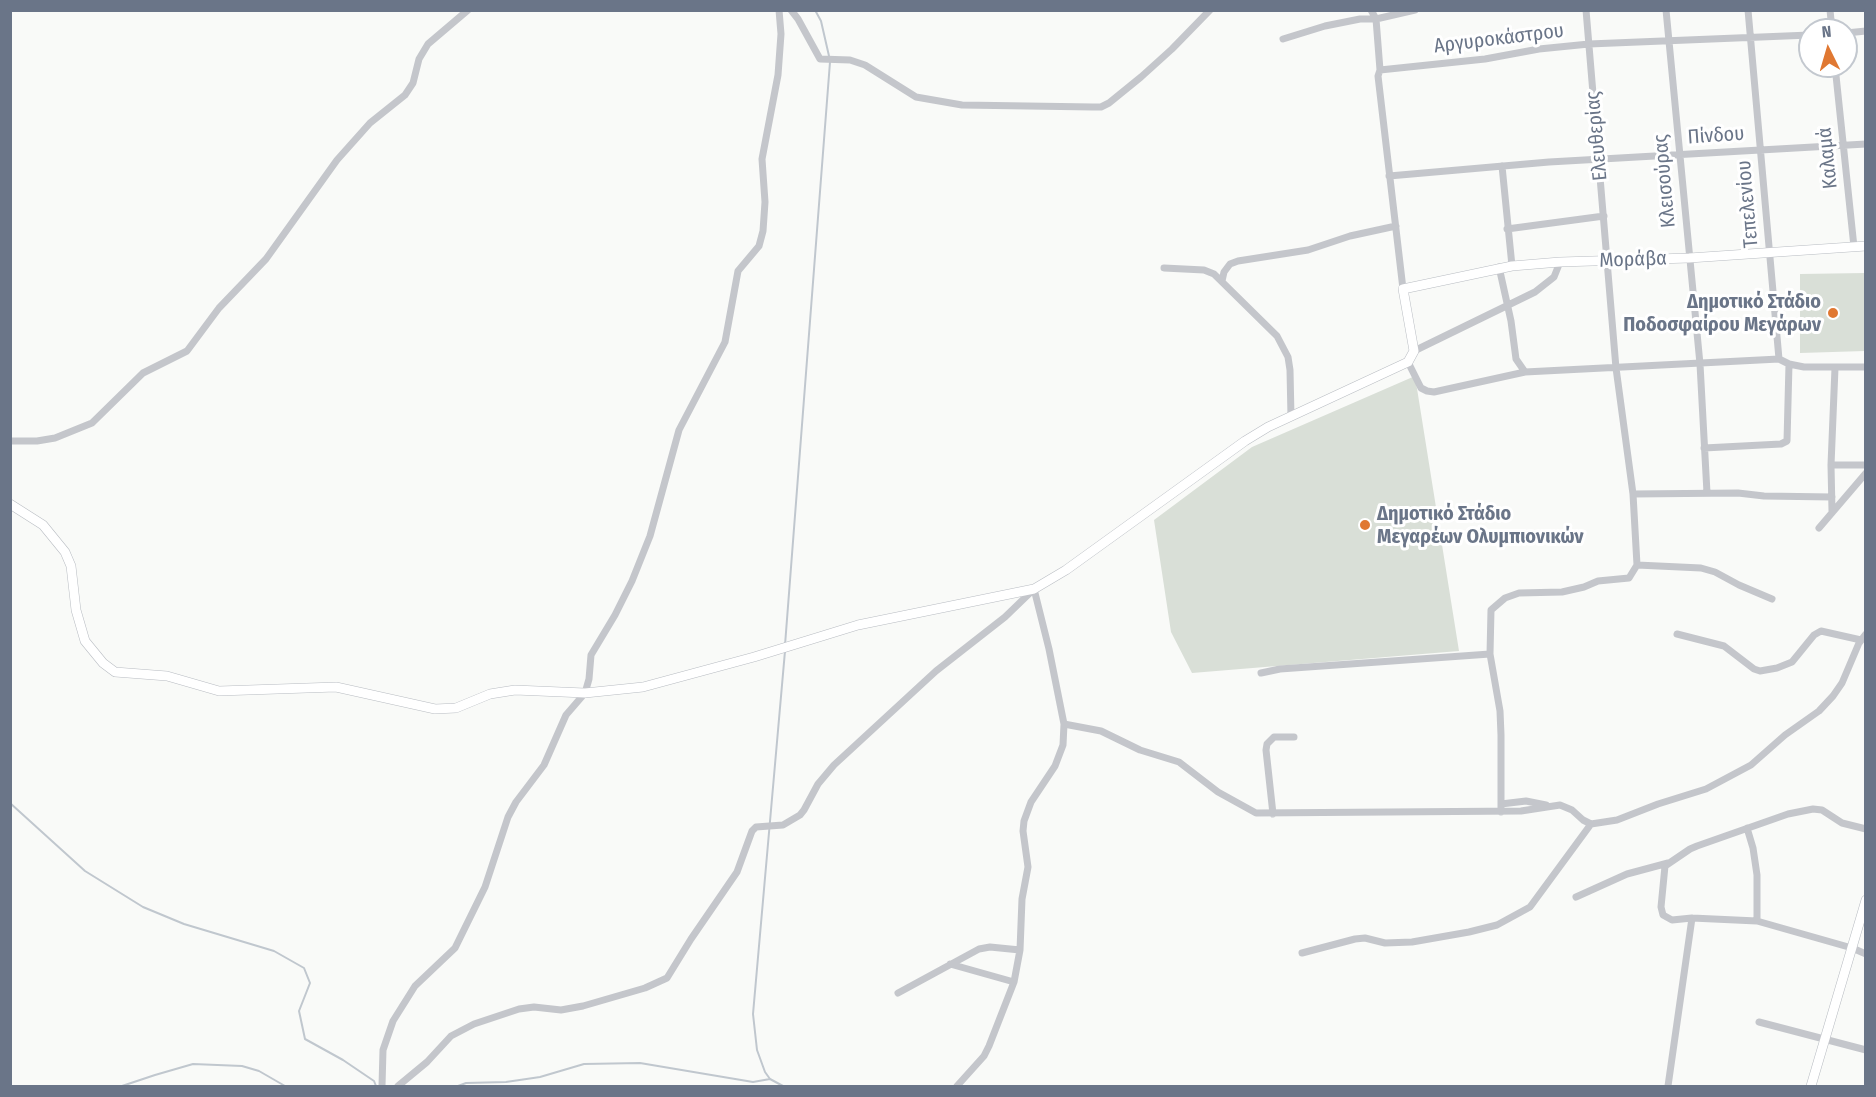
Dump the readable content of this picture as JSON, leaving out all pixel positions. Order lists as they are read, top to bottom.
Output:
{
  "streets": {
    "street": [
      "Αργυροκάστρου",
      "Ελευθερίας",
      "Πίνδου",
      "Καλαμά",
      "Κλεισούρας",
      "Τεπελενίου",
      "Μοράβα"
    ]
  },
  "crossings": [
    ["Αργυροκάστρου", "Ελευθερίας"],
    ["Αργυροκάστρου", "Κλεισούρας"],
    ["Αργυροκάστρου", "Τεπελενίου"],
    ["Ελευθερίας", "Πίνδου"],
    ["Ελευθερίας", "Μοράβα"],
    ["Πίνδου", "Καλαμά"],
    ["Πίνδου", "Κλεισούρας"],
    ["Πίνδου", "Τεπελενίου"],
    ["Καλαμά", "Μοράβα"],
    ["Κλεισούρας", "Μοράβα"],
    ["Τεπελενίου", "Μοράβα"]
  ],
  "places": ["Δημοτικό Στάδιο Ποδοσφαίρου Μεγάρων", "Δημοτικό Στάδιο Μεγαρέων Ολυμπιονικών"],
  "north": "top"
}
